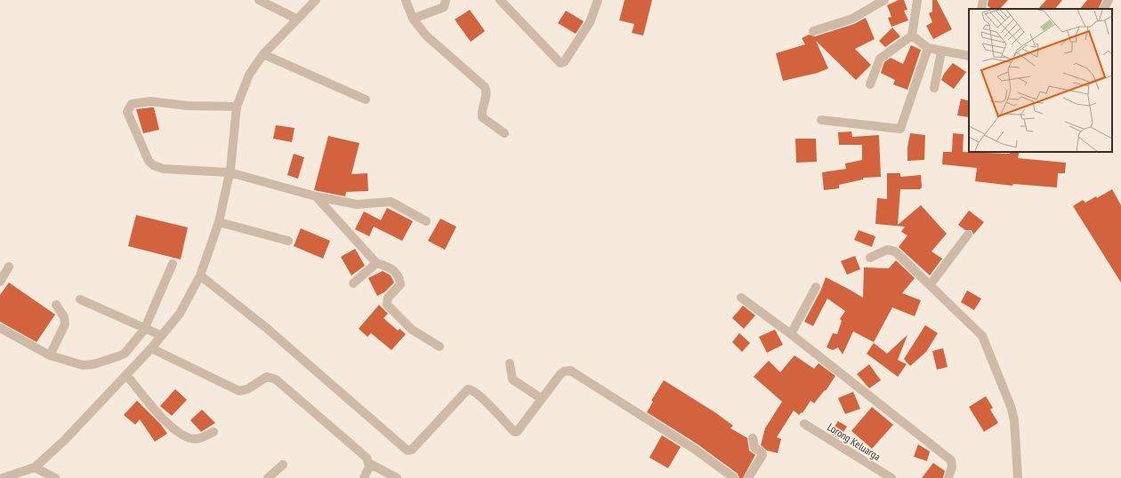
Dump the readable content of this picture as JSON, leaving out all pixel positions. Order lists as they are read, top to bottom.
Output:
{
  "streets": {
    "street": ["Lorong Keluarga"]
  }
}
